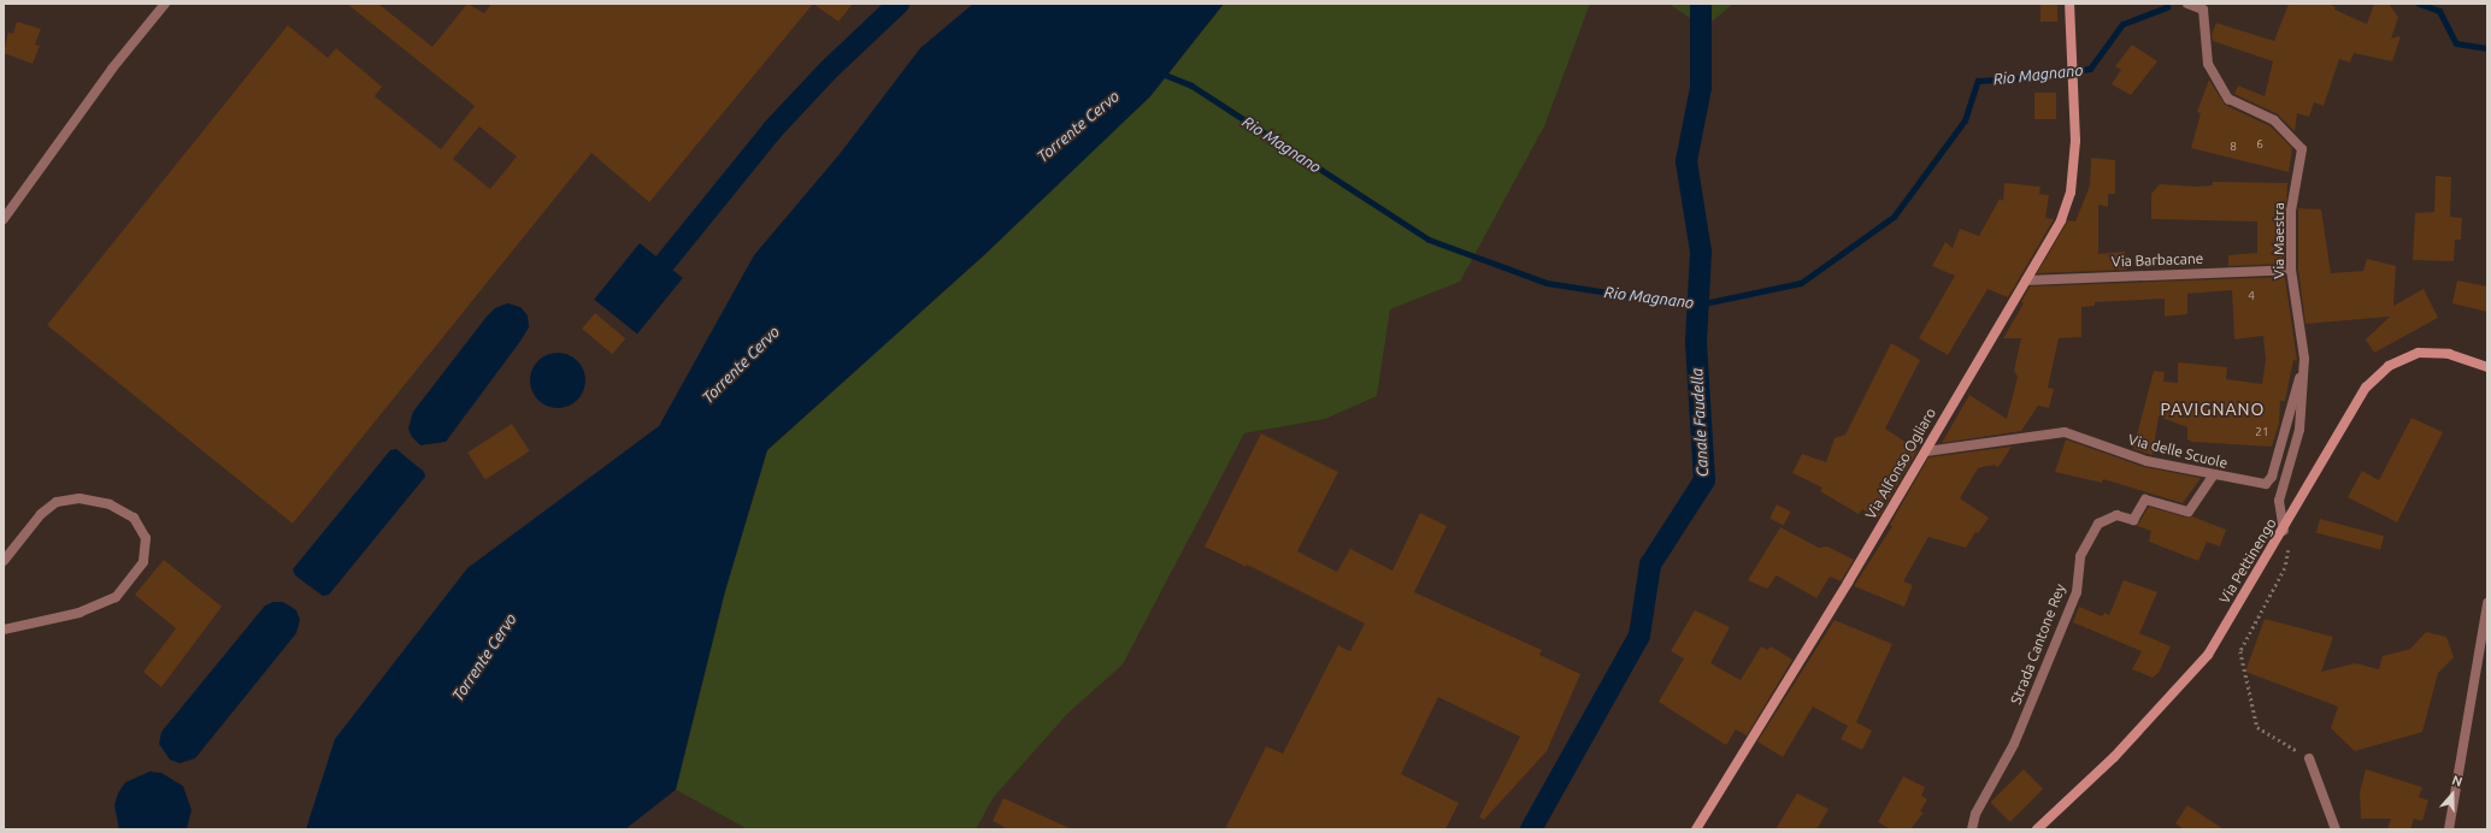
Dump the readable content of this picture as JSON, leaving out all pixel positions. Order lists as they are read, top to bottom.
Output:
{
  "streets": {
    "main road": ["Via Alfonso Ogliaro", "Via Pettinengo"],
    "street": [
      "Via Maestra",
      "Via Barbacane",
      "Via delle Scuole",
      "Strada Cantone Rey"
    ]
  },
  "crossings": [
    ["Via Maestra", "Via Barbacane"],
    ["Via Maestra", "Via delle Scuole"],
    ["Via Maestra", "Via Pettinengo"],
    ["Via Barbacane", "Via Alfonso Ogliaro"],
    ["Via delle Scuole", "Via Alfonso Ogliaro"],
    ["Via delle Scuole", "Strada Cantone Rey"]
  ],
  "districts": ["PAVIGNANO"],
  "water": ["Rio Magnano", "Torrente Cervo", "Canale Faudella"],
  "house_numbers": [
    "6",
    "8",
    "4",
    "21"
  ],
  "north": "top"
}
